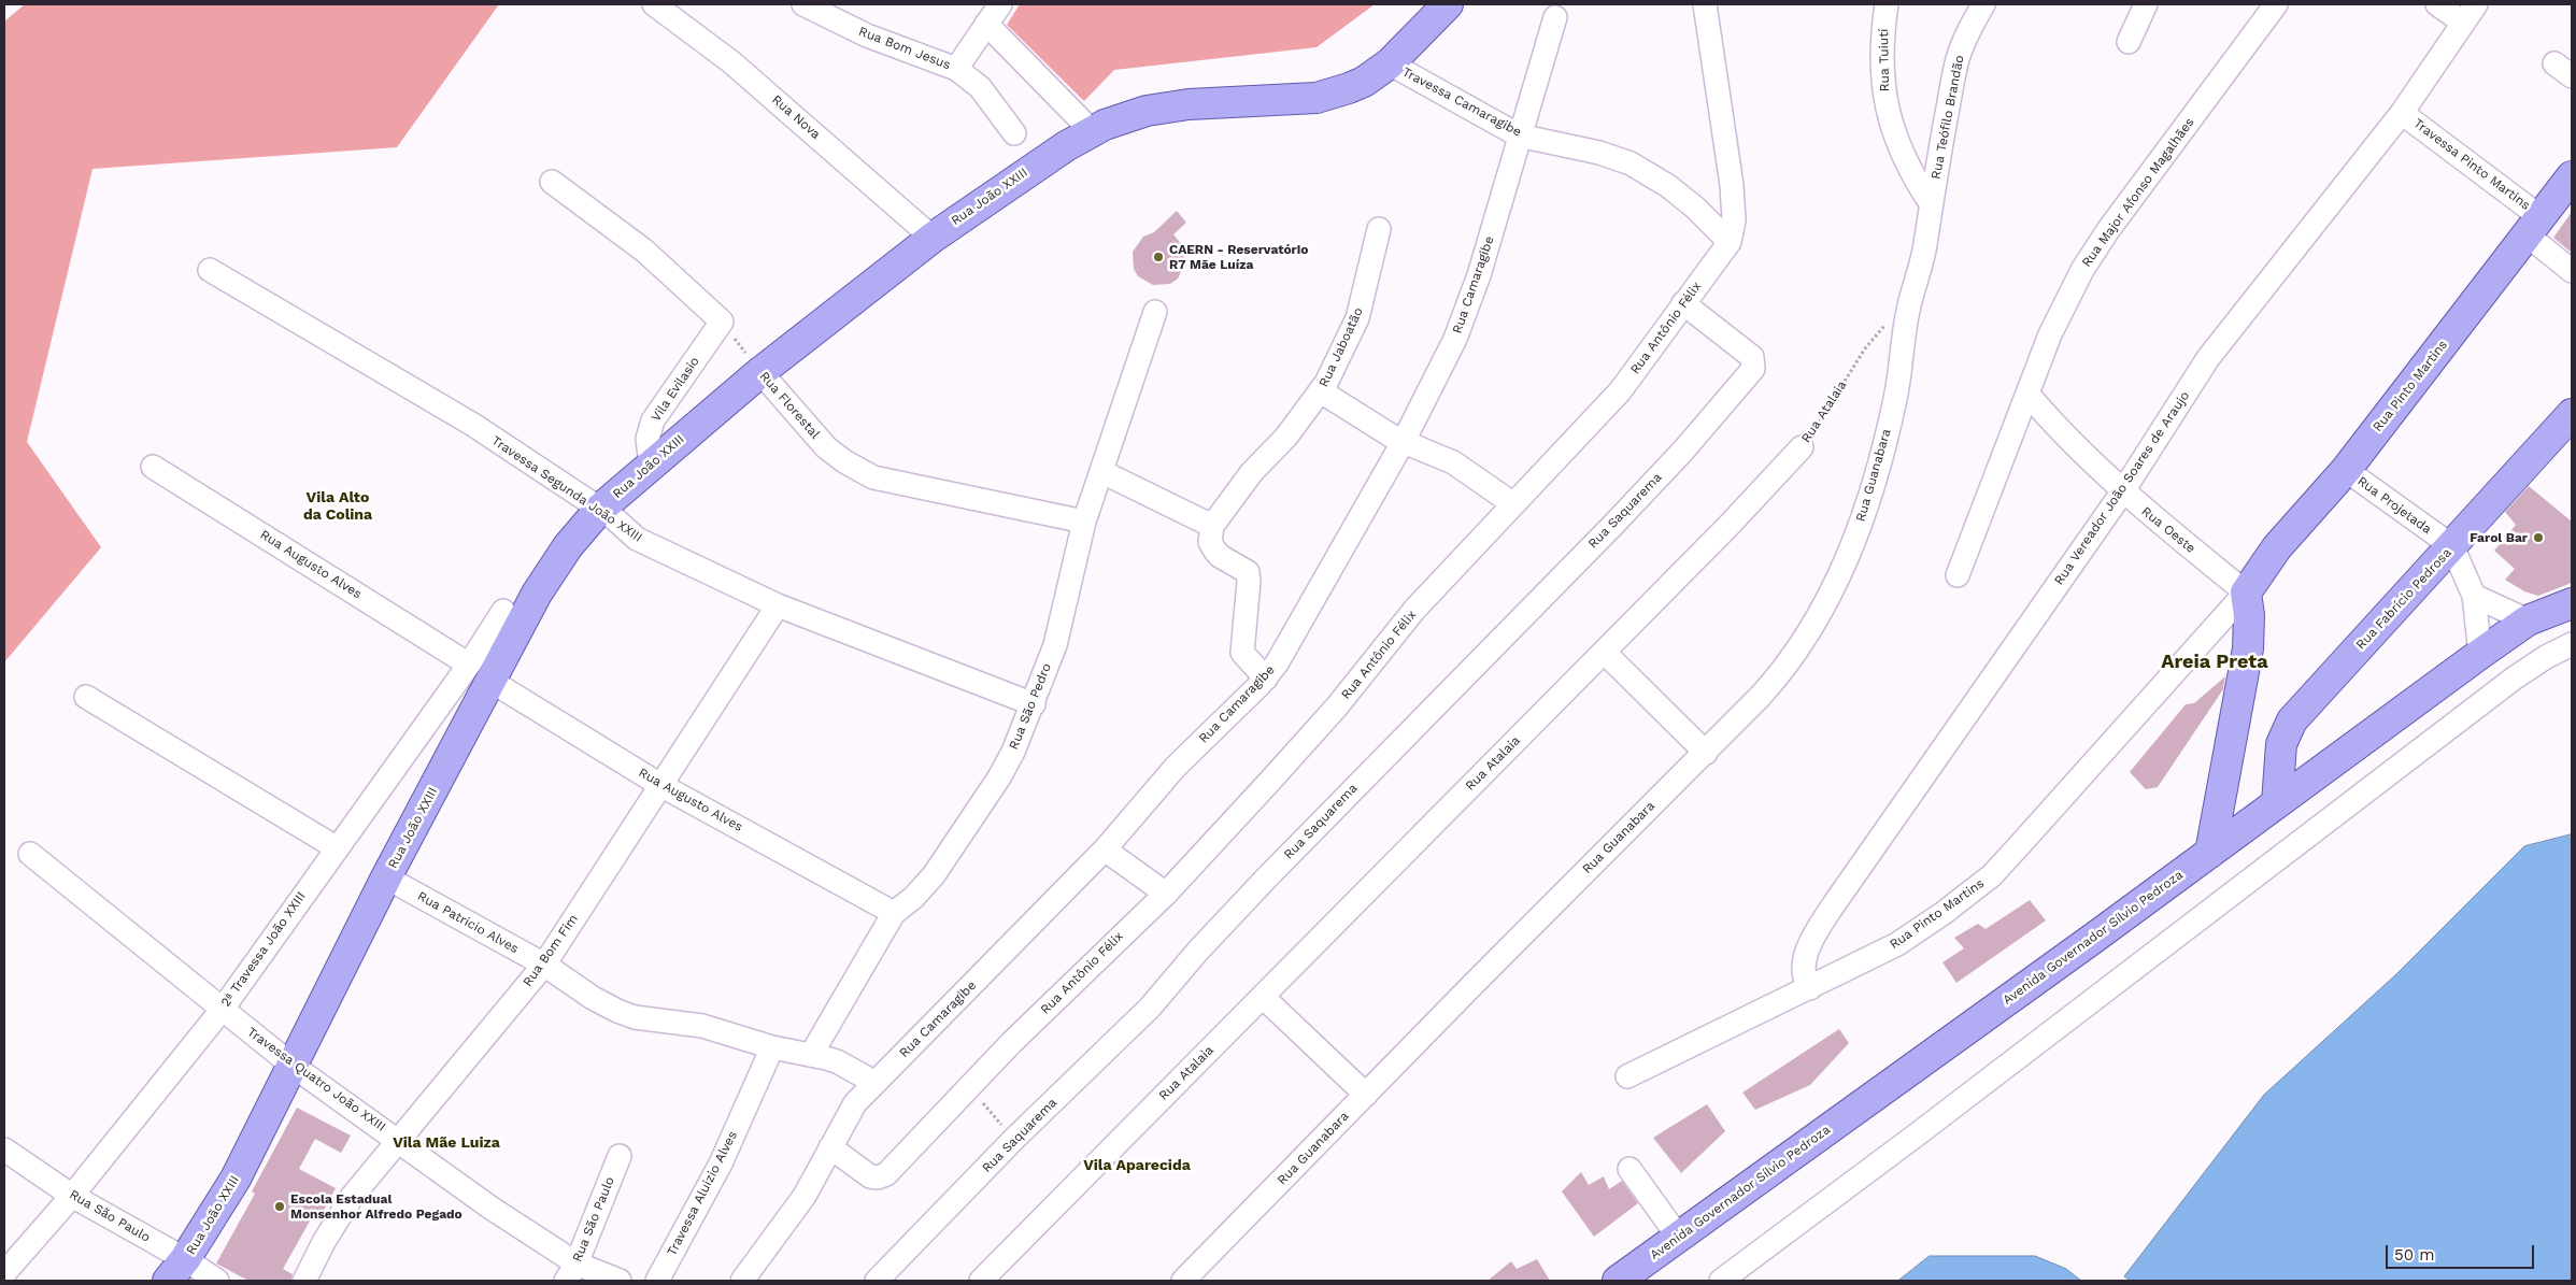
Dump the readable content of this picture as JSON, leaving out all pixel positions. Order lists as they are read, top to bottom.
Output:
{
  "streets": {
    "main road": [
      "Rua João XXIII",
      "Rua Pinto Martins",
      "Rua Fabrício Pedrosa",
      "Avenida Governador Sílvio Pedroza"
    ],
    "street": [
      "Rua Bom Jesus",
      "Rua Tuiutí",
      "Travessa Camaragibe",
      "Rua Nova",
      "Rua Teófilo Brandão",
      "Travessa Pinto Martins",
      "Rua Major Afonso Magalhães",
      "Rua Camaragibe",
      "Rua Antônio Félix",
      "Rua Jaboatão",
      "Vila Evilasio",
      "Rua Florestal",
      "Rua Atalaia",
      "Rua Guanabara",
      "Rua Vereador João Soares de Araujo",
      "Travessa Segunda João XXIII",
      "Rua Projetada",
      "Rua Saquarema",
      "Rua Oeste",
      "Rua Augusto Alves",
      "Rua São Pedro",
      "Rua Patricio Alves",
      "2ª Travessa João XXIII",
      "Rua Bom Fim",
      "Travessa Quatro João XXIII",
      "Travessa Aluizio Alves",
      "Rua São Paulo"
    ]
  },
  "crossings": [
    ["Rua Tuiutí", "Rua Teófilo Brandão"],
    ["Travessa Camaragibe", "Rua João XXIII"],
    ["Travessa Camaragibe", "Rua Camaragibe"],
    ["Travessa Camaragibe", "Rua Antônio Félix"],
    ["Rua Nova", "Rua João XXIII"],
    ["Travessa Pinto Martins", "Rua Pinto Martins"],
    ["Travessa Pinto Martins", "Rua Vereador João Soares de Araujo"],
    ["Rua Major Afonso Magalhães", "Rua Oeste"],
    ["Rua João XXIII", "Vila Evilasio"],
    ["Rua João XXIII", "Rua Florestal"],
    ["Rua João XXIII", "Travessa Segunda João XXIII"],
    ["Rua João XXIII", "Rua Augusto Alves"],
    ["Rua João XXIII", "Rua Patricio Alves"],
    ["Rua João XXIII", "2ª Travessa João XXIII"],
    ["Rua João XXIII", "Travessa Quatro João XXIII"],
    ["Rua João XXIII", "Rua São Paulo"],
    ["Rua Camaragibe", "Rua Antônio Félix"],
    ["Rua Camaragibe", "Rua Patricio Alves"],
    ["Rua Antônio Félix", "Rua Saquarema"],
    ["Rua Pinto Martins", "Rua Vereador João Soares de Araujo"],
    ["Rua Pinto Martins", "Rua Projetada"],
    ["Rua Pinto Martins", "Rua Oeste"],
    ["Vila Evilasio", "Rua Florestal"],
    ["Rua Florestal", "Rua São Pedro"],
    ["Rua Atalaia", "Rua Guanabara"],
    ["Rua Vereador João Soares de Araujo", "Rua Oeste"],
    ["Travessa Segunda João XXIII", "Rua São Pedro"],
    ["Travessa Segunda João XXIII", "Rua Bom Fim"],
    ["Rua Projetada", "Rua Fabrício Pedrosa"],
    ["Rua Augusto Alves", "Rua São Pedro"],
    ["Rua Augusto Alves", "2ª Travessa João XXIII"],
    ["Rua Augusto Alves", "Rua Bom Fim"],
    ["Rua Fabrício Pedrosa", "Avenida Governador Sílvio Pedroza"],
    ["Rua São Pedro", "Rua Patricio Alves"],
    ["Rua Patricio Alves", "Rua Bom Fim"],
    ["Rua Patricio Alves", "Travessa Aluizio Alves"],
    ["2ª Travessa João XXIII", "Travessa Quatro João XXIII"],
    ["2ª Travessa João XXIII", "Rua São Paulo"],
    ["Rua Bom Fim", "Travessa Quatro João XXIII"],
    ["Travessa Quatro João XXIII", "Rua São Paulo"]
  ],
  "districts": [
    "Vila Alto da Colina",
    "Areia Preta",
    "Vila Mãe Luiza",
    "Vila Aparecida"
  ],
  "places": ["CAERN - Reservatório R7 Mãe Luíza", "Farol Bar", "Escola Estadual Monsenhor Alfredo Pegado"],
  "scale_bar": "50 m"
}
